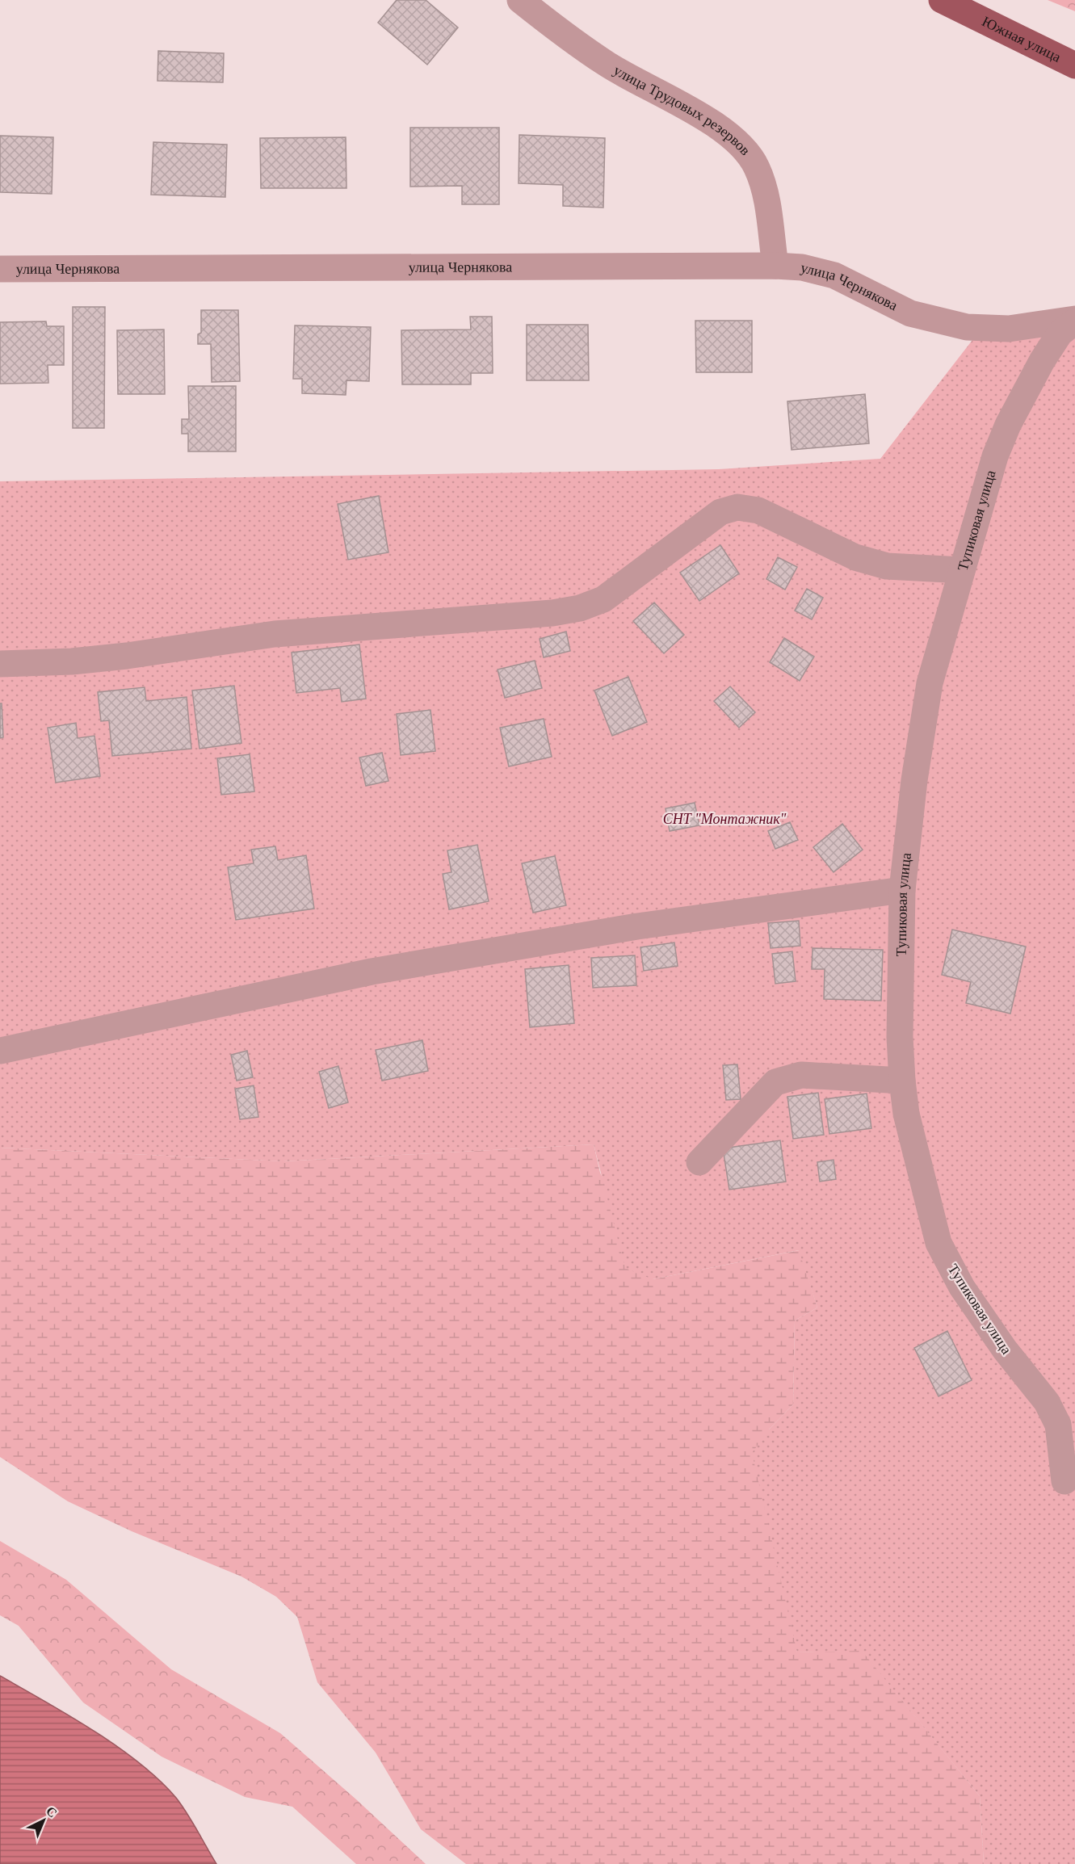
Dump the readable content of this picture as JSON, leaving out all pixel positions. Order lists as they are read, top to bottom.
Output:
{
  "streets": {
    "main road": ["Южная улица"],
    "street": ["улица Трудовых резервов", "улица Чернякова", "Тупиковая улица"]
  },
  "crossings": [
    ["улица Трудовых резервов", "улица Чернякова"],
    ["улица Чернякова", "Тупиковая улица"]
  ],
  "parks": ["СНТ \"Монтажник\""],
  "north": "top right"
}
